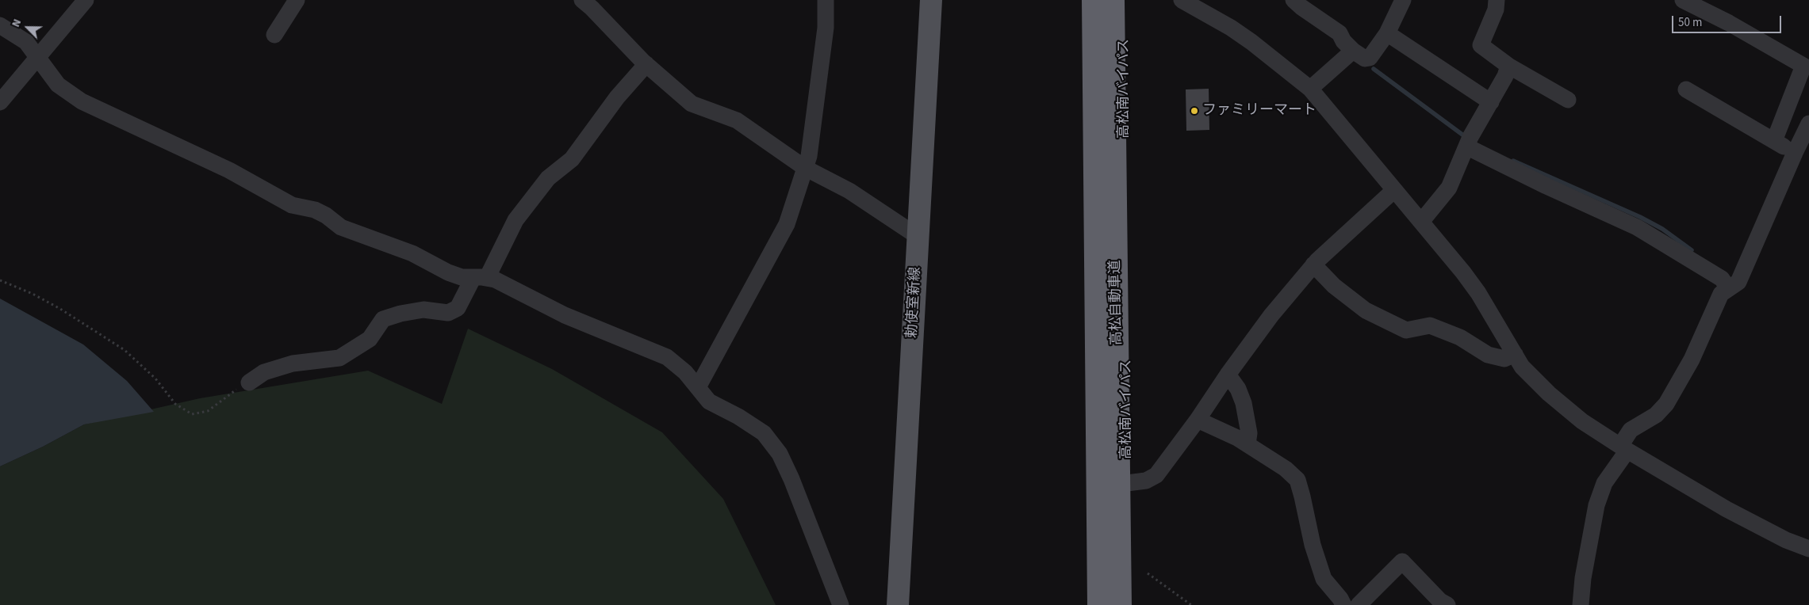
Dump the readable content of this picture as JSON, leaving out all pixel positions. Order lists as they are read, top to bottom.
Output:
{
  "streets": {
    "highway": ["高松南バイパス", "高松自動車道"],
    "main road": ["勅使室新線"]
  },
  "places": ["ファミリーマート"],
  "scale_bar": "50 m",
  "north": "top left"
}
